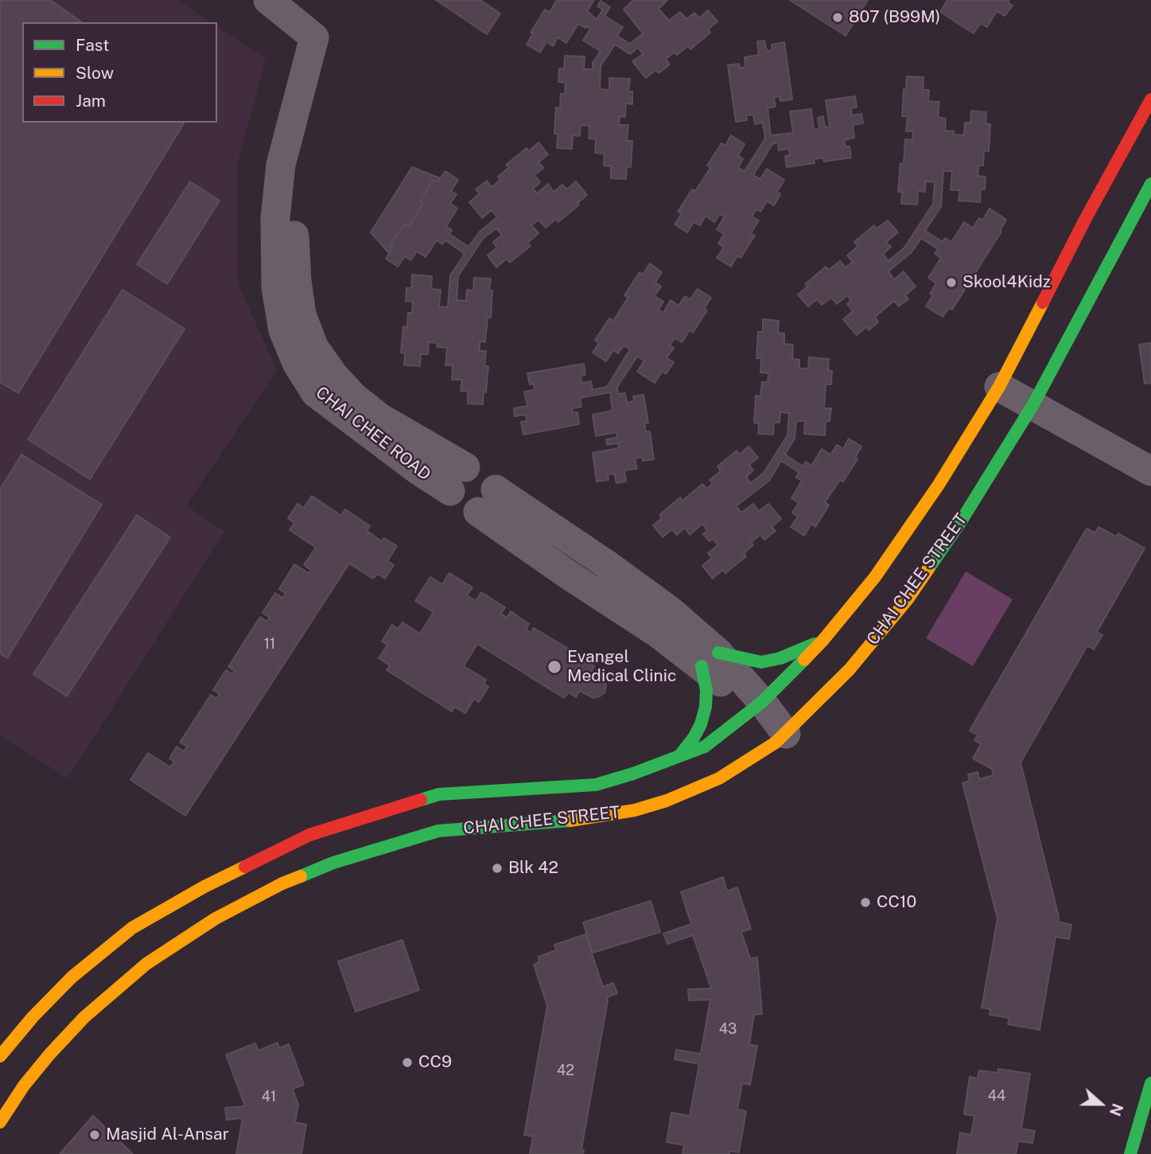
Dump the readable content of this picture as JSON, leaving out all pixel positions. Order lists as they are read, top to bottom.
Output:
{
  "streets": {
    "street": ["CHAI CHEE ROAD", "CHAI CHEE STREET"]
  },
  "crossings": [
    ["CHAI CHEE ROAD", "CHAI CHEE STREET"]
  ],
  "places": [
    "807 (B99M)",
    "Skool4Kidz",
    "Evangel Medical Clinic",
    "Blk 42",
    "CC10",
    "CC9",
    "Masjid Al-Ansar"
  ],
  "house_numbers": [
    "11",
    "43",
    "42",
    "44",
    "41"
  ],
  "legend": ["Fast", "Slow", "Jam"],
  "north": "right"
}
